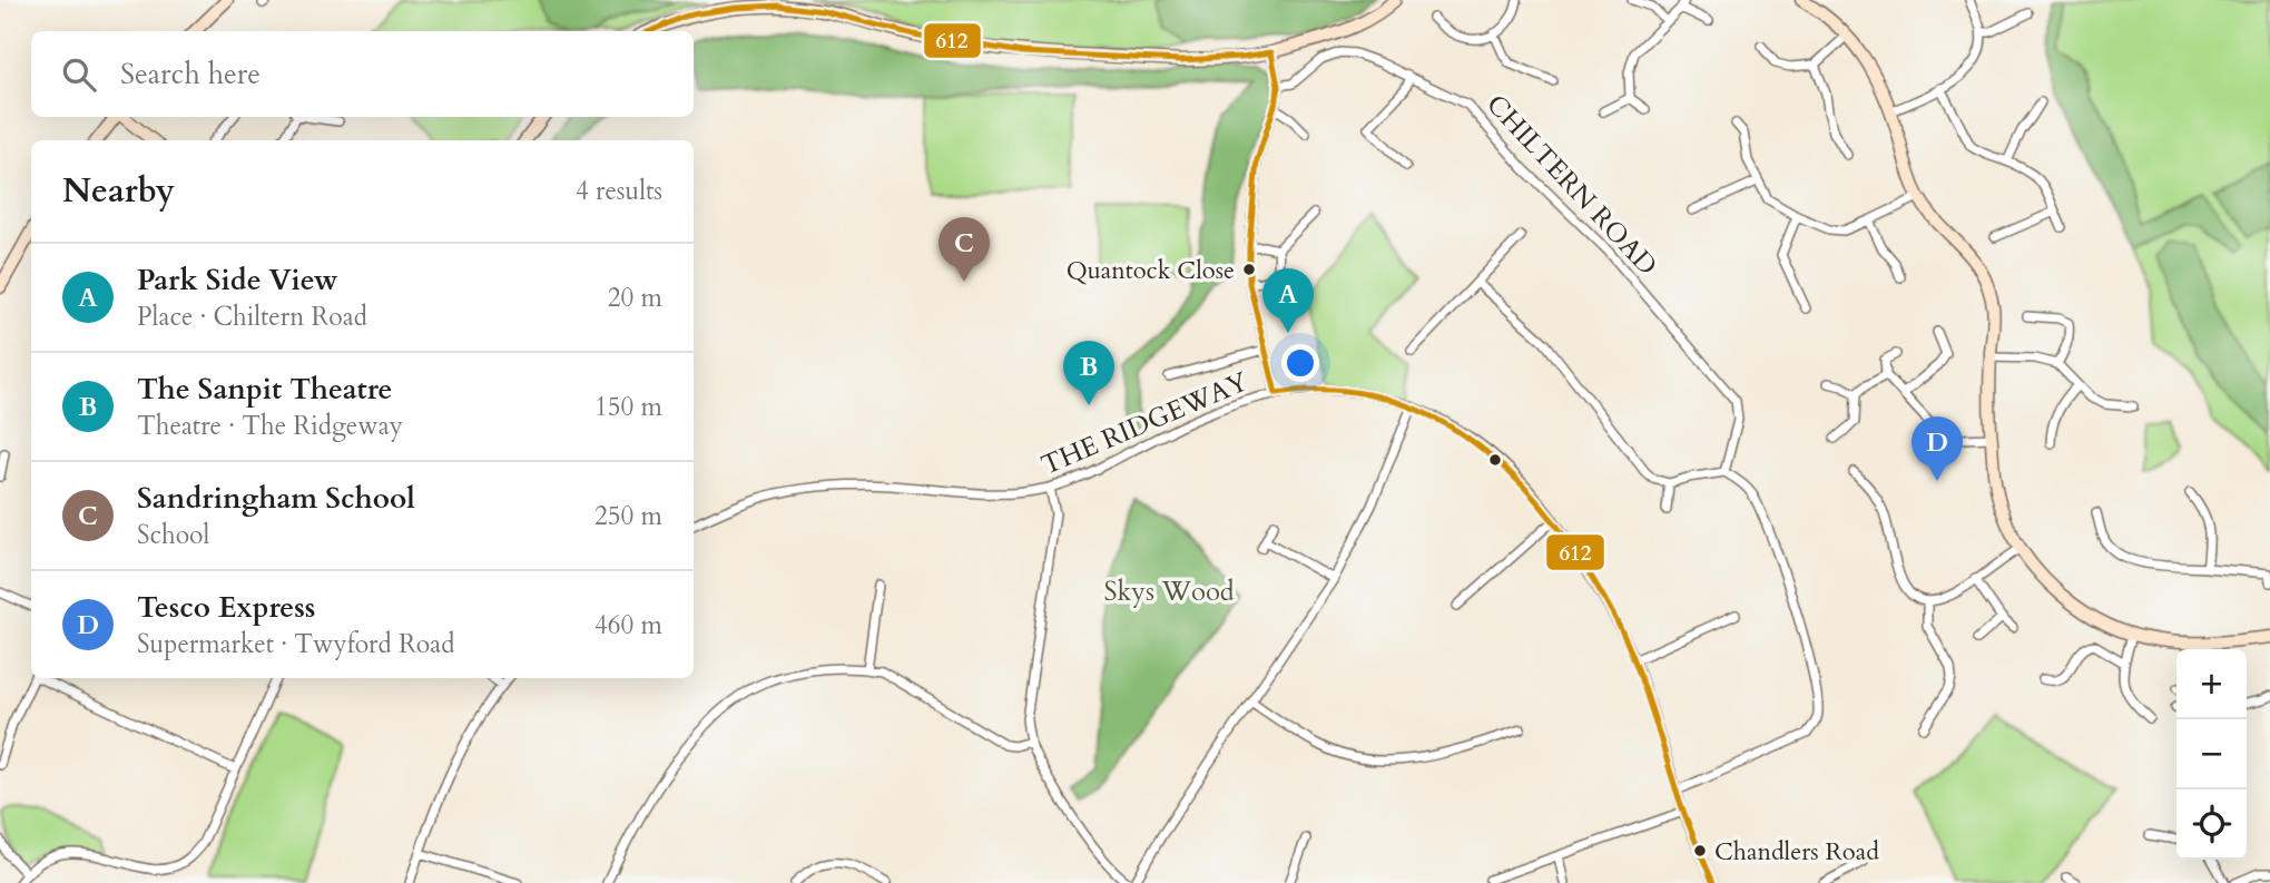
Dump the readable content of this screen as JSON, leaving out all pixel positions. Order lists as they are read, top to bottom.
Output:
{
  "streets": {
    "street": ["CHILTERN ROAD", "THE RIDGEWAY"]
  },
  "parks": ["Skys Wood"],
  "places": ["Quantock Close", "Chandlers Road"],
  "lines": ["transit line 612"],
  "page": {
    "search": "Search here",
    "heading": ["Nearby", "4 results"],
    "pins": [
      "C",
      "A",
      "B",
      "D"
    ],
    "list": [
      {
        "mark": "A",
        "name": "Park Side View",
        "note": "Place · Chiltern Road",
        "value": "20 m"
      },
      {
        "mark": "B",
        "name": "The Sanpit Theatre",
        "note": "Theatre · The Ridgeway",
        "value": "150 m"
      },
      {
        "mark": "C",
        "name": "Sandringham School",
        "note": "School",
        "value": "250 m"
      },
      {
        "mark": "D",
        "name": "Tesco Express",
        "note": "Supermarket · Twyford Road",
        "value": "460 m"
      }
    ],
    "map_buttons": ["+", "−"]
  }
}
